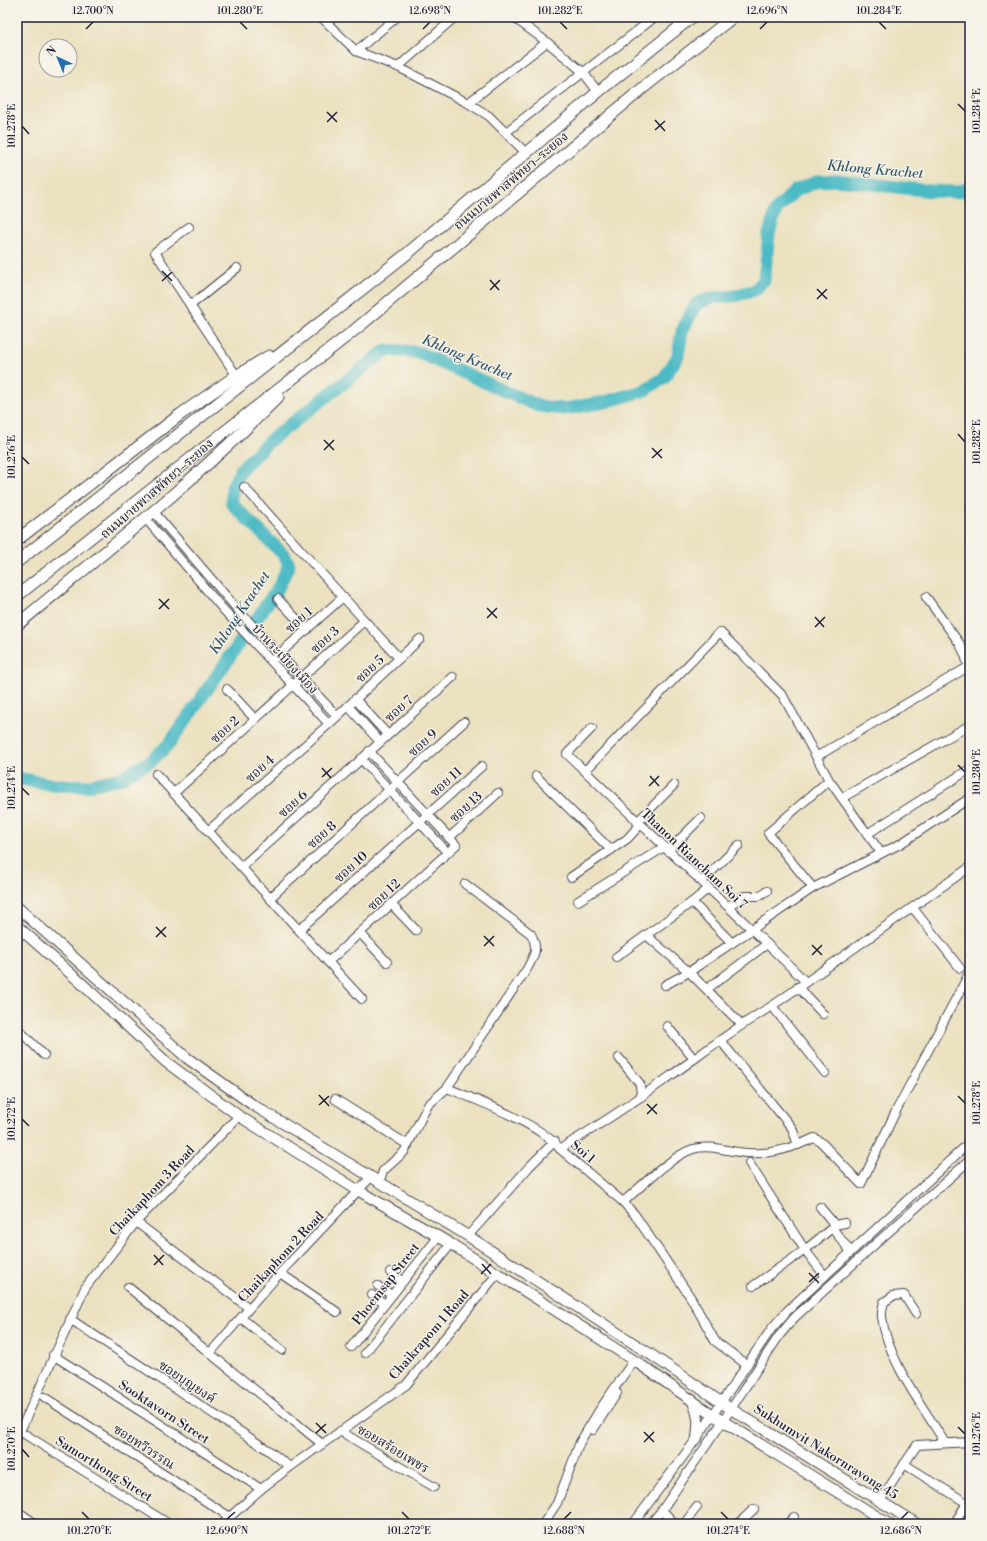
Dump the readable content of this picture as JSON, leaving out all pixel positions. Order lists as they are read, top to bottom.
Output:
{
  "streets": {
    "highway": ["ถนนบายพาสพัทยา–ระยอง"],
    "main road": ["Sukhumvit Nakornrayong 45"],
    "street": [
      "ซอย 1",
      "ซอย 3",
      "บ้านระเบียงเมือง",
      "ซอย 5",
      "ซอย 7",
      "ซอย 2",
      "ซอย 9",
      "ซอย 4",
      "ซอย 11",
      "ซอย 6",
      "ซอย 13",
      "ซอย 8",
      "Thanon Riancham Soi 7",
      "ซอย 10",
      "ซอย 12",
      "Soi 1",
      "Chaikaphom 3 Road",
      "Chaikaphom 2 Road",
      "Phoemsap Street",
      "Chaikrapom 1 Road",
      "ซอยบุญยงค์",
      "Sooktavorn Street",
      "ซอยทวีวรรณ",
      "ซอยสร้อยเพชร",
      "Samorthong Street"
    ]
  },
  "crossings": [
    ["ถนนบายพาสพัทยา–ระยอง", "บ้านระเบียงเมือง"],
    ["ซอย 1", "บ้านระเบียงเมือง"],
    ["ซอย 3", "บ้านระเบียงเมือง"],
    ["ซอย 3", "ซอย 2"],
    ["บ้านระเบียงเมือง", "ซอย 5"],
    ["บ้านระเบียงเมือง", "ซอย 2"],
    ["บ้านระเบียงเมือง", "ซอย 4"],
    ["ซอย 5", "ซอย 4"],
    ["ซอย 7", "ซอย 6"],
    ["ซอย 9", "ซอย 8"],
    ["ซอย 11", "ซอย 10"],
    ["ซอย 13", "ซอย 12"],
    ["Chaikaphom 3 Road", "ซอยบุญยงค์"],
    ["Chaikaphom 3 Road", "Sooktavorn Street"],
    ["Chaikaphom 2 Road", "Sukhumvit Nakornrayong 45"],
    ["Chaikrapom 1 Road", "ซอยบุญยงค์"],
    ["Chaikrapom 1 Road", "Sooktavorn Street"],
    ["Chaikrapom 1 Road", "ซอยทวีวรรณ"],
    ["Chaikrapom 1 Road", "ซอยสร้อยเพชร"]
  ],
  "water": ["Khlong Krachet"],
  "north": "top left",
  "coordinates": [
    "12.700°N",
    "101.280°E",
    "12.698°N",
    "101.282°E",
    "12.696°N",
    "101.284°E",
    "101.278°E",
    "101.276°E",
    "101.274°E",
    "101.272°E",
    "101.270°E",
    "12.690°N",
    "12.688°N",
    "12.686°N"
  ]
}
